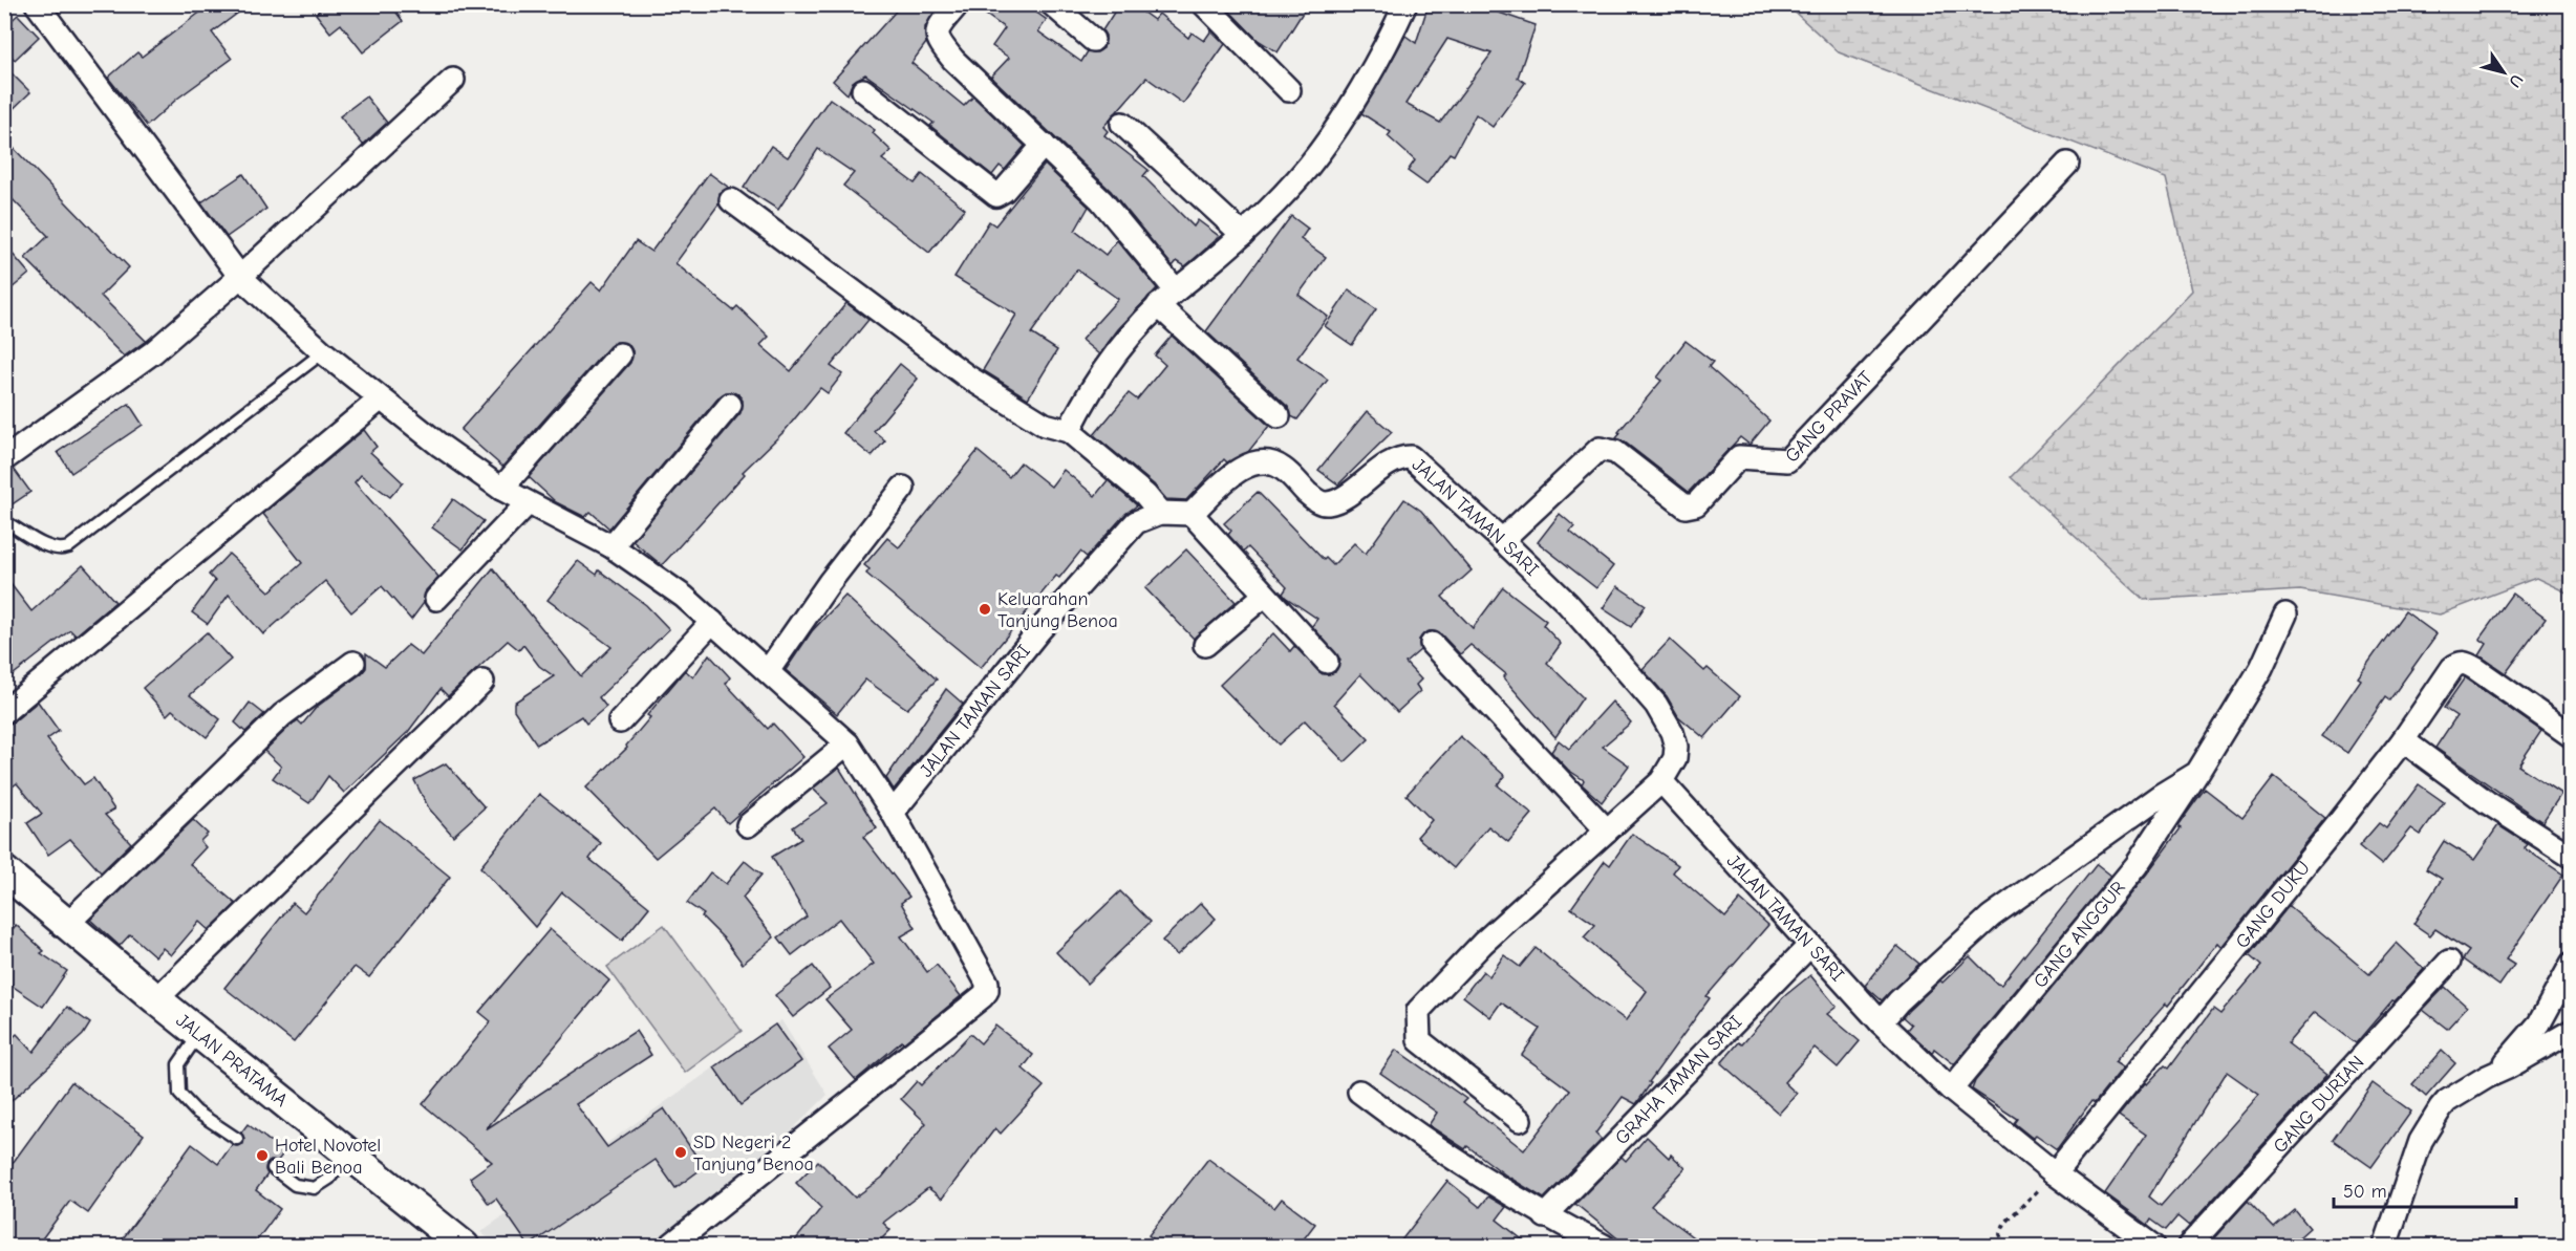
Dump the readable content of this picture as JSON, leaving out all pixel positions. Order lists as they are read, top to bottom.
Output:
{
  "streets": {
    "street": [
      "GANG PRAVAT",
      "JALAN TAMAN SARI",
      "GANG DUKU",
      "GANG ANGGUR",
      "JALAN PRATAMA",
      "GRAHA TAMAN SARI",
      "GANG DURIAN"
    ]
  },
  "crossings": [
    ["GANG PRAVAT", "JALAN TAMAN SARI"],
    ["JALAN TAMAN SARI", "GANG DUKU"],
    ["JALAN TAMAN SARI", "GANG ANGGUR"],
    ["JALAN TAMAN SARI", "GRAHA TAMAN SARI"]
  ],
  "places": ["Keluarahan Tanjung Benoa", "SD Negeri 2 Tanjung Benoa", "Hotel Novotel Bali Benoa"],
  "scale_bar": "50 m",
  "north": "bottom right"
}
